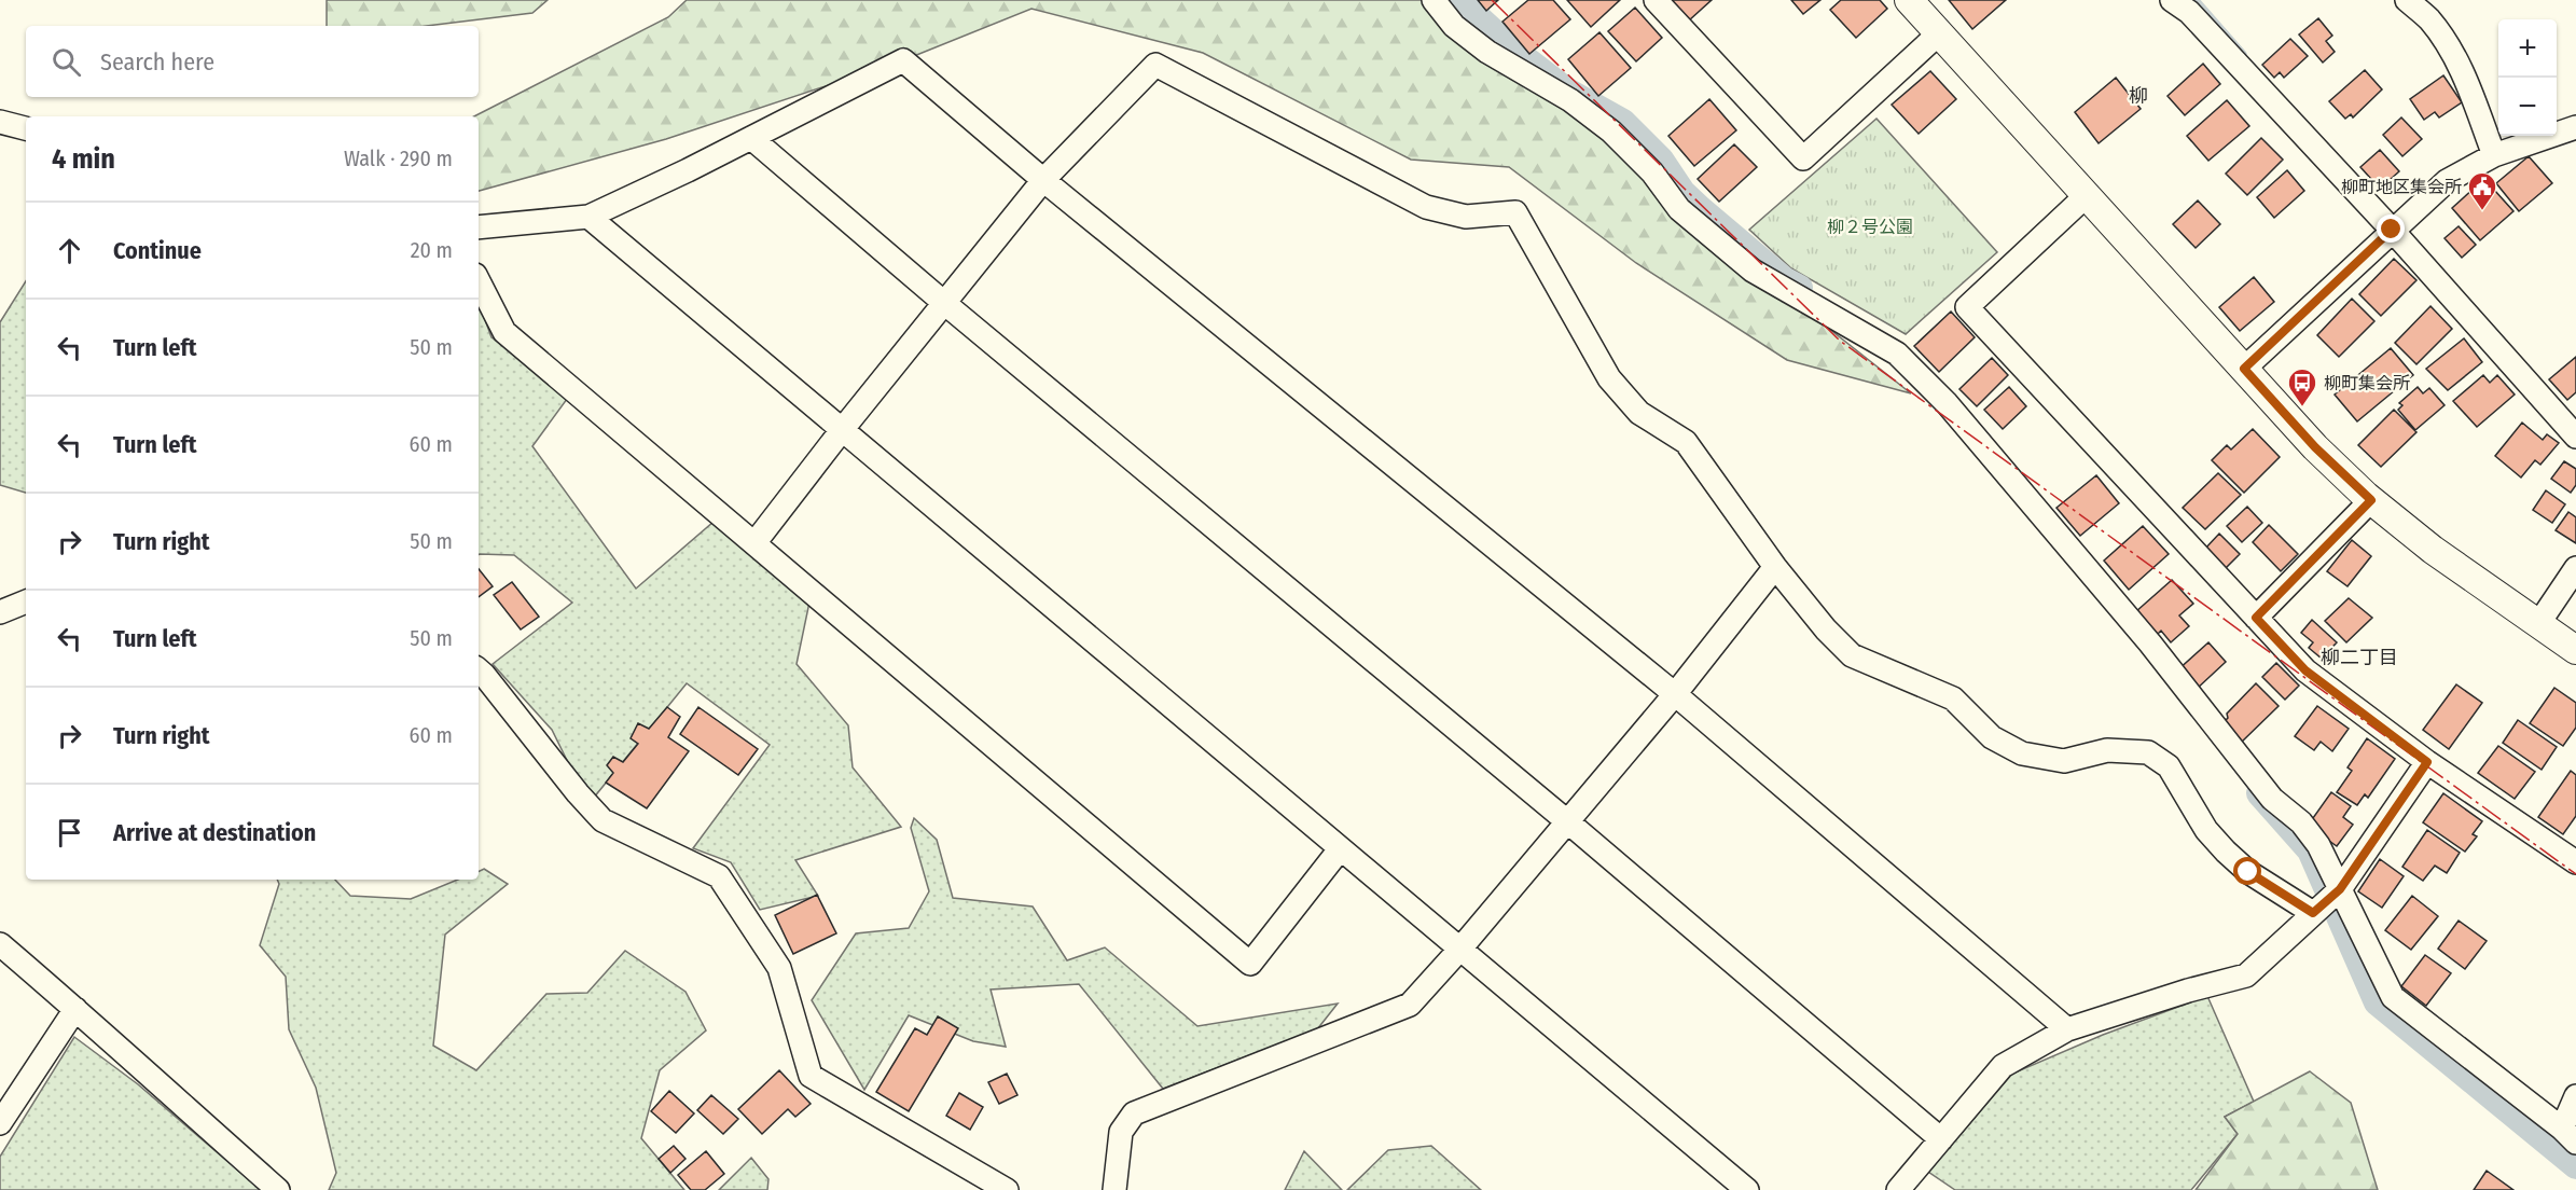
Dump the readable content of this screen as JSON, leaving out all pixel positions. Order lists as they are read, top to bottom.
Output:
{
  "districts": ["柳", "柳二丁目"],
  "parks": ["柳２号公園"],
  "places": {
    "public building": ["柳町地区集会所"],
    "bus stop": ["柳町集会所"]
  },
  "page": {
    "map_buttons": ["+", "−"],
    "search": "Search here",
    "heading": ["4 min", "Walk · 290 m"],
    "list": [
      ["Continue", "20 m"],
      ["Turn left", "50 m"],
      ["Turn left", "60 m"],
      ["Turn right", "50 m"],
      ["Turn left", "50 m"],
      ["Turn right", "60 m"],
      "Arrive at destination"
    ]
  }
}
